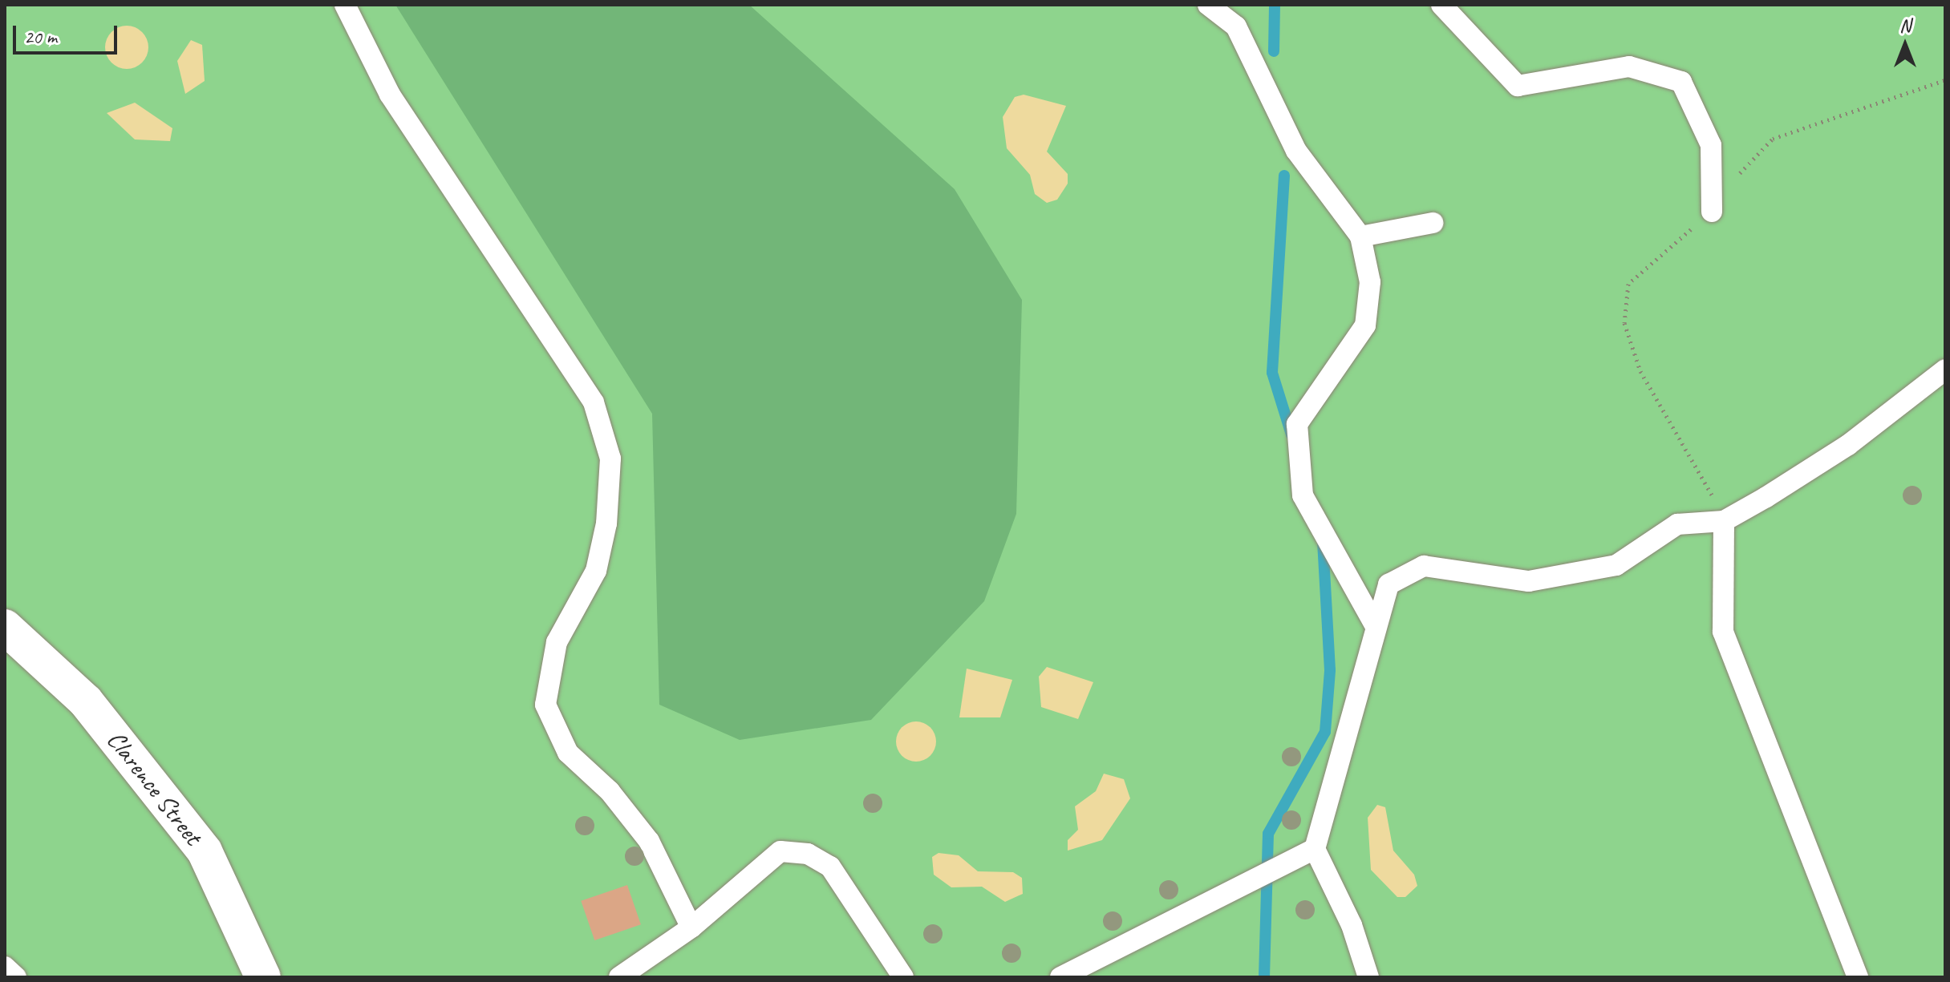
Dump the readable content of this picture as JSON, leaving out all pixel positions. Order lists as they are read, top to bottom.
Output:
{
  "streets": {
    "street": ["Clarence Street"]
  },
  "scale_bar": "20 m",
  "north": "top"
}
